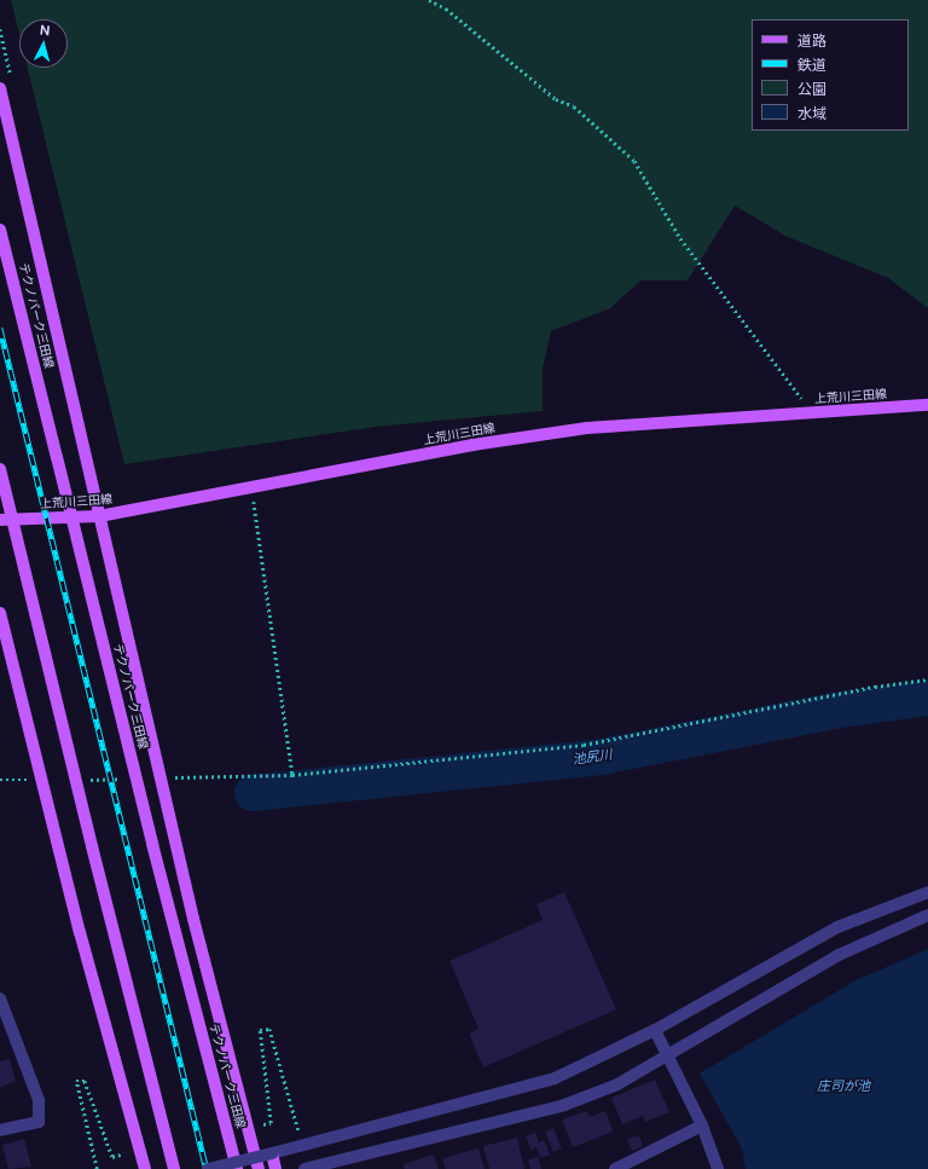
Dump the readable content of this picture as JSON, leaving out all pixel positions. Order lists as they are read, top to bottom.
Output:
{
  "streets": {
    "main road": ["テクノパーク三田線", "上荒川三田線"]
  },
  "water": ["池尻川", "庄司が池"],
  "legend": [
    "道路",
    "鉄道",
    "公園",
    "水域"
  ],
  "north": "top"
}
